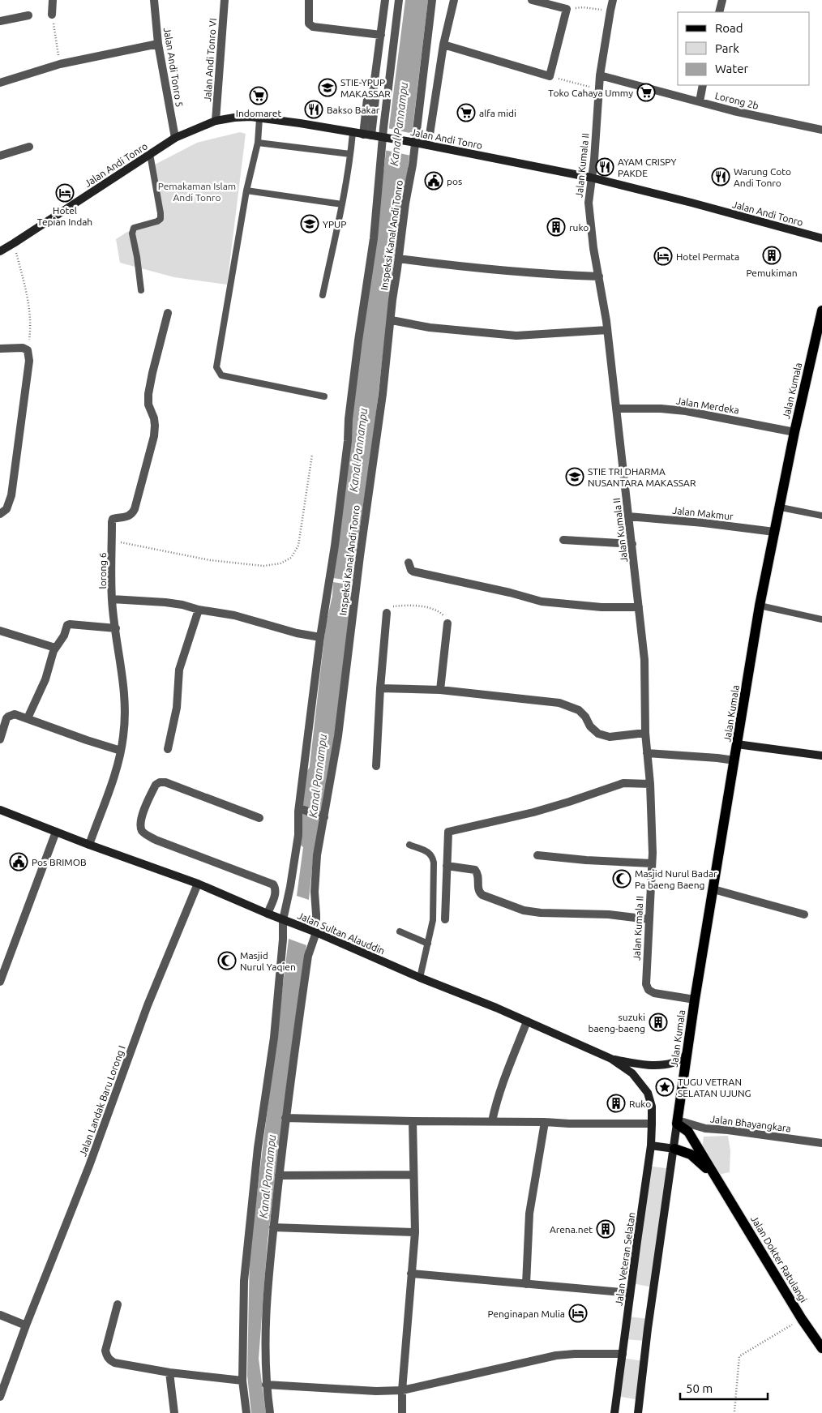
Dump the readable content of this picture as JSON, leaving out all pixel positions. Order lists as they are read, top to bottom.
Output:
{
  "streets": {
    "main road": [
      "Jalan Andi Tonro",
      "Jalan Kumala",
      "Jalan Sultan Alauddin",
      "Jalan Veteran Selatan",
      "Jalan Dokter Ratulangi"
    ],
    "street": [
      "Jalan Andi Tonro VI",
      "Jalan Andi Tonro 5",
      "Lorong 2b",
      "Jalan Kumala II",
      "Inspeksi Kanal Andi Tonro",
      "Jalan Merdeka",
      "Jalan Makmur",
      "lorong 6",
      "Jalan Landak Baru Lorong I",
      "Jalan Bhayangkara"
    ]
  },
  "crossings": [
    ["Jalan Andi Tonro VI", "Jalan Andi Tonro"],
    ["Jalan Andi Tonro 5", "Jalan Andi Tonro"],
    ["Lorong 2b", "Jalan Kumala II"],
    ["Jalan Andi Tonro", "Jalan Kumala II"],
    ["Jalan Andi Tonro", "Inspeksi Kanal Andi Tonro"],
    ["Jalan Kumala II", "Jalan Kumala"],
    ["Jalan Kumala II", "Jalan Merdeka"],
    ["Jalan Kumala II", "Jalan Makmur"],
    ["Inspeksi Kanal Andi Tonro", "Jalan Sultan Alauddin"],
    ["Jalan Kumala", "Jalan Merdeka"],
    ["Jalan Kumala", "Jalan Makmur"],
    ["Jalan Kumala", "Jalan Bhayangkara"],
    ["Jalan Kumala", "Jalan Dokter Ratulangi"],
    ["lorong 6", "Jalan Sultan Alauddin"],
    ["Jalan Sultan Alauddin", "Jalan Landak Baru Lorong I"],
    ["Jalan Sultan Alauddin", "Jalan Veteran Selatan"],
    ["Jalan Bhayangkara", "Jalan Dokter Ratulangi"]
  ],
  "water": ["Kanal Pannampu"],
  "parks": ["Pemakaman Islam Andi Tonro"],
  "places": {
    "school or university": ["STIE-YPUP MAKASSAR", "YPUP", "STIE TRI DHARMA NUSANTARA MAKASSAR"],
    "supermarket": ["Toko Cahaya Ummy", "Indomaret", "alfa midi"],
    "restaurant": ["Bakso Bakar", "AYAM CRISPY PAKDE", "Warung Coto Andi Tonro"],
    "public building": ["pos", "Pos BRIMOB"],
    "hotel": ["Hotel Tepian Indah", "Hotel Permata", "Penginapan Mulia"],
    "building": [
      "ruko",
      "Pemukiman",
      "suzuki baeng-baeng",
      "Ruko",
      "Arena.net"
    ],
    "mosque": ["Masjid Nurul Badar Pa baeng Baeng", "Masjid Nurul Yaqien"],
    "place": ["TUGU VETRAN SELATAN UJUNG"]
  },
  "legend": ["Road", "Park", "Water"],
  "scale_bar": "50 m"
}
